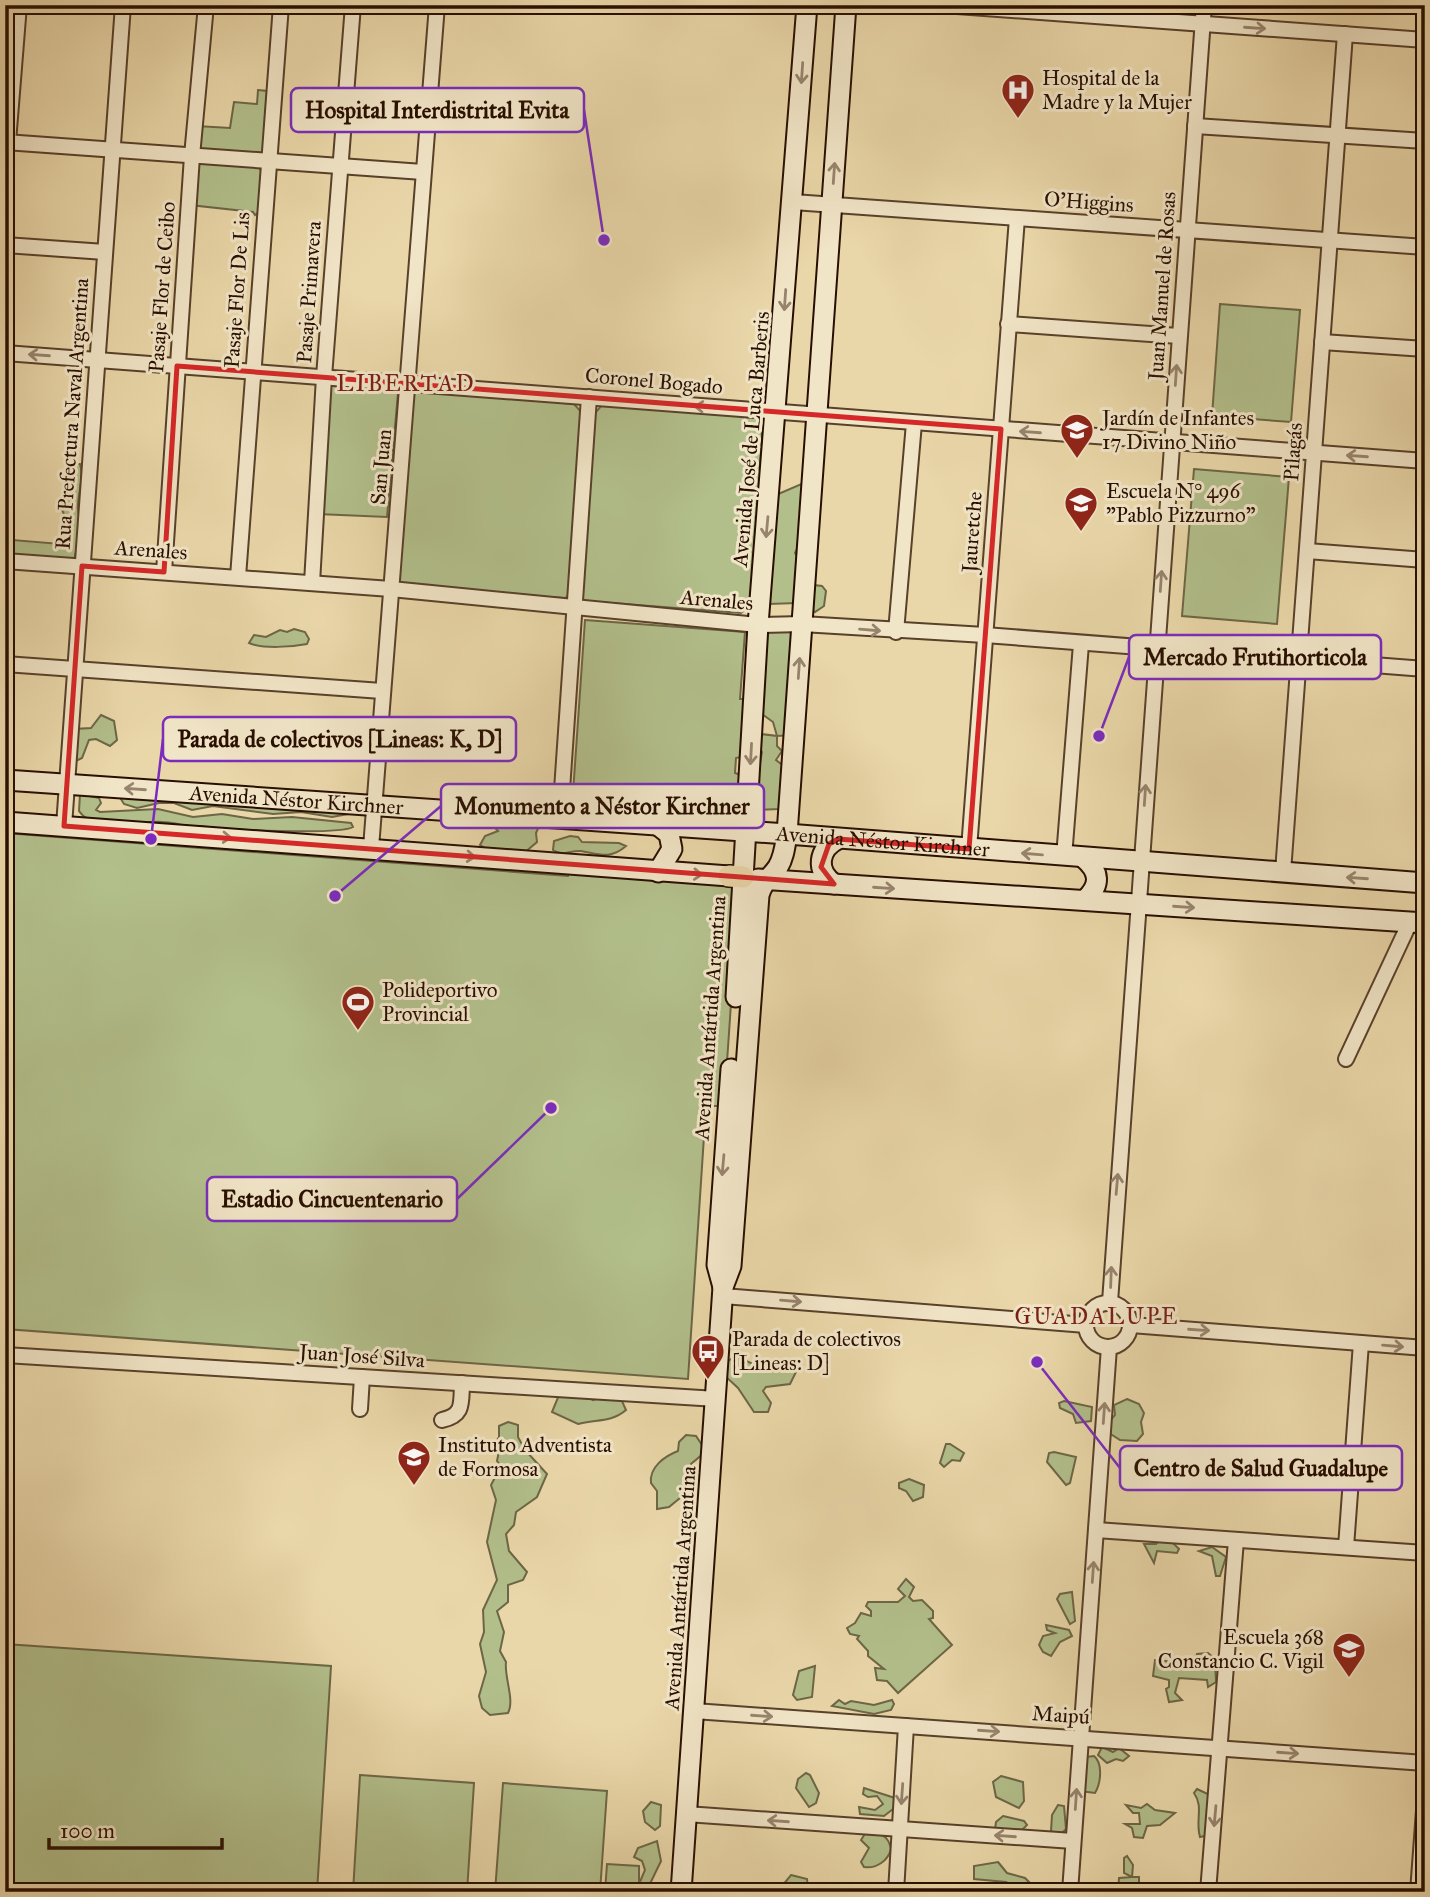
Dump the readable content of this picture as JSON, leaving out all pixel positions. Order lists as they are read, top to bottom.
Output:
{
  "streets": {
    "main road": ["Avenida José de Luca Barberis", "Avenida Néstor Kirchner", "Avenida Antártida Argentina"],
    "street": [
      "O'Higgins",
      "Juan Manuel de Rosas",
      "Pasaje Flor de Ceibo",
      "Pasaje Flor De Lis",
      "Pasaje Primavera",
      "Coronel Bogado",
      "Rua Prefectura Naval Argentina",
      "Pilagás",
      "San Juan",
      "Jauretche",
      "Arenales",
      "Juan José Silva",
      "Maipú"
    ]
  },
  "crossings": [
    ["O'Higgins", "Juan Manuel de Rosas"],
    ["O'Higgins", "Avenida José de Luca Barberis"],
    ["O'Higgins", "Pilagás"],
    ["O'Higgins", "Jauretche"],
    ["Juan Manuel de Rosas", "Coronel Bogado"],
    ["Juan Manuel de Rosas", "Arenales"],
    ["Juan Manuel de Rosas", "Avenida Néstor Kirchner"],
    ["Pasaje Flor de Ceibo", "Coronel Bogado"],
    ["Pasaje Flor de Ceibo", "Arenales"],
    ["Pasaje Flor De Lis", "Coronel Bogado"],
    ["Pasaje Flor De Lis", "Arenales"],
    ["Pasaje Primavera", "Coronel Bogado"],
    ["Pasaje Primavera", "Arenales"],
    ["Coronel Bogado", "Rua Prefectura Naval Argentina"],
    ["Coronel Bogado", "Avenida José de Luca Barberis"],
    ["Coronel Bogado", "Pilagás"],
    ["Coronel Bogado", "San Juan"],
    ["Coronel Bogado", "Jauretche"],
    ["Rua Prefectura Naval Argentina", "Arenales"],
    ["Rua Prefectura Naval Argentina", "Avenida Néstor Kirchner"],
    ["Avenida José de Luca Barberis", "Arenales"],
    ["Avenida José de Luca Barberis", "Avenida Néstor Kirchner"],
    ["Avenida José de Luca Barberis", "Avenida Antártida Argentina"],
    ["Pilagás", "Arenales"],
    ["Pilagás", "Avenida Néstor Kirchner"],
    ["San Juan", "Arenales"],
    ["San Juan", "Avenida Néstor Kirchner"],
    ["Jauretche", "Arenales"],
    ["Jauretche", "Avenida Néstor Kirchner"],
    ["Avenida Néstor Kirchner", "Avenida Antártida Argentina"],
    ["Avenida Antártida Argentina", "Juan José Silva"],
    ["Avenida Antártida Argentina", "Maipú"]
  ],
  "one_way": ["Juan Manuel de Rosas"],
  "districts": ["LIBERTAD", "GUADALUPE"],
  "places": {
    "hospital": ["Hospital de la Madre y la Mujer"],
    "other": [
      "Hospital Interdistrital Evita",
      "Mercado Frutihorticola",
      "Parada de colectivos [Lineas: K, D]",
      "Monumento a Néstor Kirchner",
      "Estadio Cincuentenario",
      "Centro de Salud Guadalupe"
    ],
    "school or university": [
      "Jardín de Infantes 17 Divino Niño",
      "Escuela N° 496 \"Pablo Pizzurno\"",
      "Instituto Adventista de Formosa",
      "Escuela 368 Constancio C. Vigil"
    ],
    "sports": ["Polideportivo Provincial"],
    "bus stop": ["Parada de colectivos [Lineas: D]"]
  },
  "scale_bar": "100 m"
}
